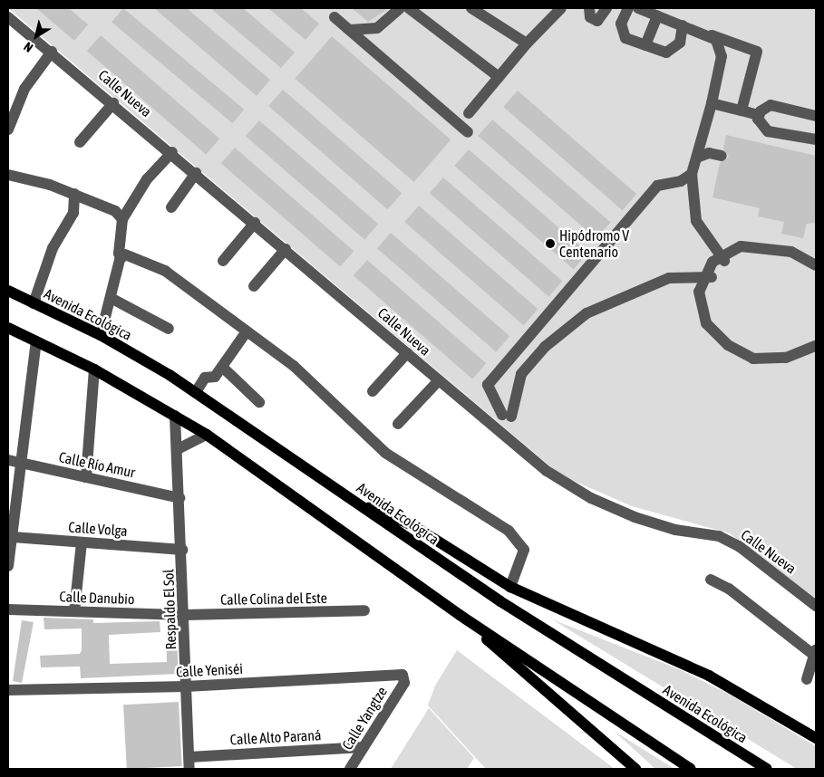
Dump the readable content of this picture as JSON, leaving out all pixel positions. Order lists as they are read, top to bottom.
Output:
{
  "streets": {
    "main road": ["Avenida Ecológica"],
    "street": [
      "Calle Nueva",
      "Calle Río Amur",
      "Calle Volga",
      "Calle Danubio",
      "Calle Colina del Este",
      "Respaldo El Sol",
      "Calle Yeniséi",
      "Calle Yangtze",
      "Calle Alto Paraná"
    ]
  },
  "crossings": [
    ["Calle Río Amur", "Respaldo El Sol"],
    ["Calle Volga", "Respaldo El Sol"],
    ["Calle Danubio", "Calle Colina del Este"],
    ["Calle Danubio", "Respaldo El Sol"],
    ["Calle Colina del Este", "Respaldo El Sol"],
    ["Respaldo El Sol", "Calle Yeniséi"],
    ["Respaldo El Sol", "Calle Alto Paraná"],
    ["Calle Yeniséi", "Calle Yangtze"],
    ["Calle Yangtze", "Calle Alto Paraná"]
  ],
  "places": ["Hipódromo V Centenario"],
  "north": "bottom left"
}
